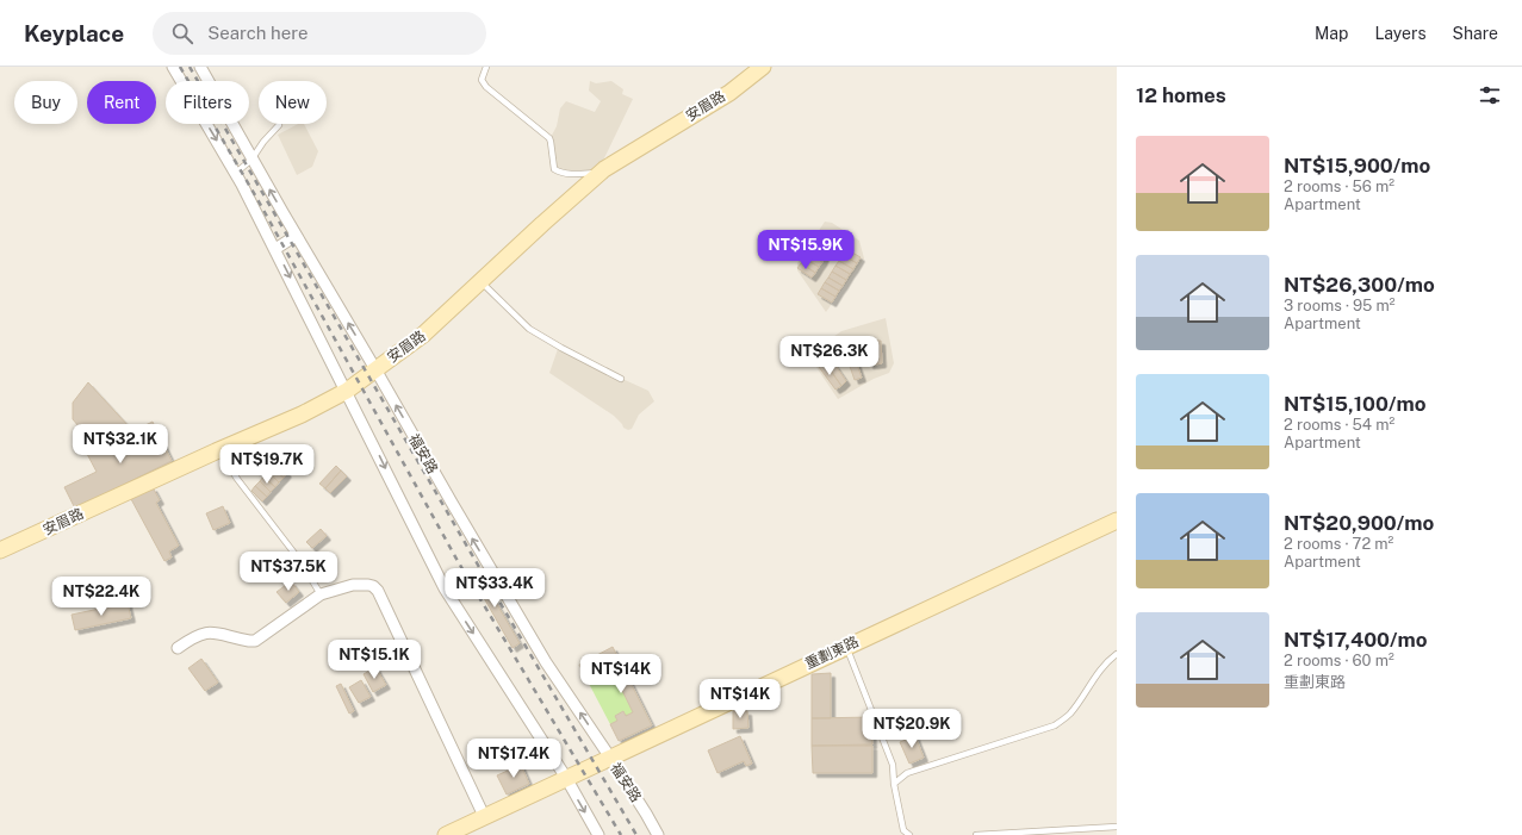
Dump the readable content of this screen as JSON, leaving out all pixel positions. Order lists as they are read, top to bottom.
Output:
{
  "streets": {
    "street": ["安眉路", "福安路", "重劃東路"]
  },
  "crossings": [
    ["安眉路", "福安路"],
    ["福安路", "重劃東路"]
  ],
  "page": {
    "header": "Keyplace",
    "search": "Search here",
    "nav": ["Map", "Layers", "Share"],
    "heading": "12 homes",
    "chip": [
      "Buy",
      "Rent",
      "Filters",
      "New"
    ],
    "list": [
      {
        "name": "NT$15,900/mo",
        "note": "2 rooms · 56 m² · Apartment"
      },
      {
        "name": "NT$26,300/mo",
        "note": "3 rooms · 95 m² · Apartment"
      },
      {
        "name": "NT$15,100/mo",
        "note": "2 rooms · 54 m² · Apartment"
      },
      {
        "name": "NT$20,900/mo",
        "note": "2 rooms · 72 m² · Apartment"
      },
      {
        "name": "NT$17,400/mo",
        "note": "2 rooms · 60 m² · 重劃東路"
      }
    ],
    "price": [
      "NT$15.9K",
      "NT$26.3K",
      "NT$32.1K",
      "NT$19.7K",
      "NT$37.5K",
      "NT$33.4K",
      "NT$22.4K",
      "NT$15.1K",
      "NT$14K",
      "NT$14K",
      "NT$20.9K",
      "NT$17.4K"
    ]
  }
}
